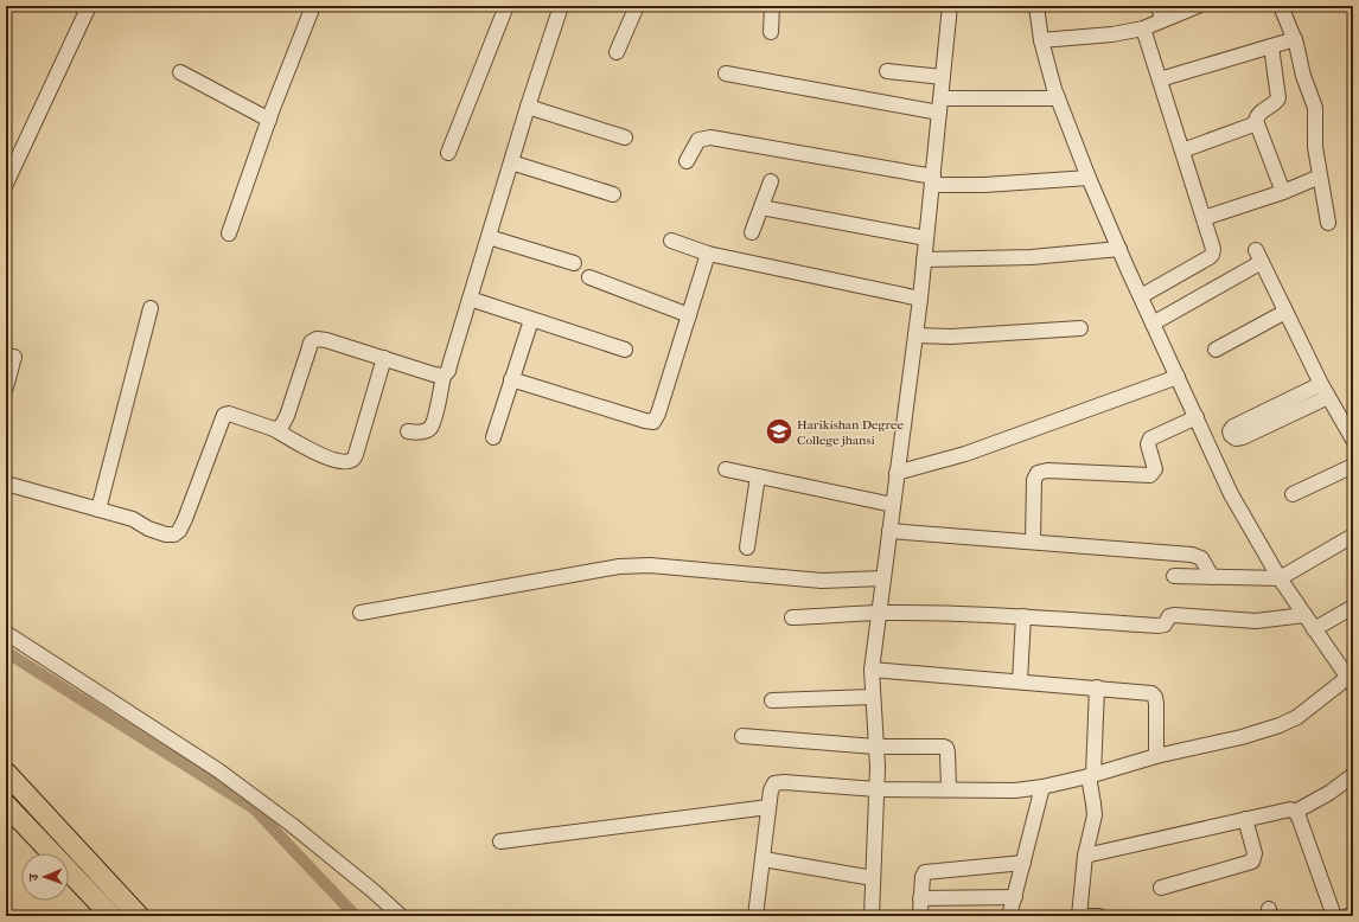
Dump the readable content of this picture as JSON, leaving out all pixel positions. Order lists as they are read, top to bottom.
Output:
{
  "places": {
    "school or university": ["Harikishan Degree College jhansi"]
  },
  "north": "left"
}
